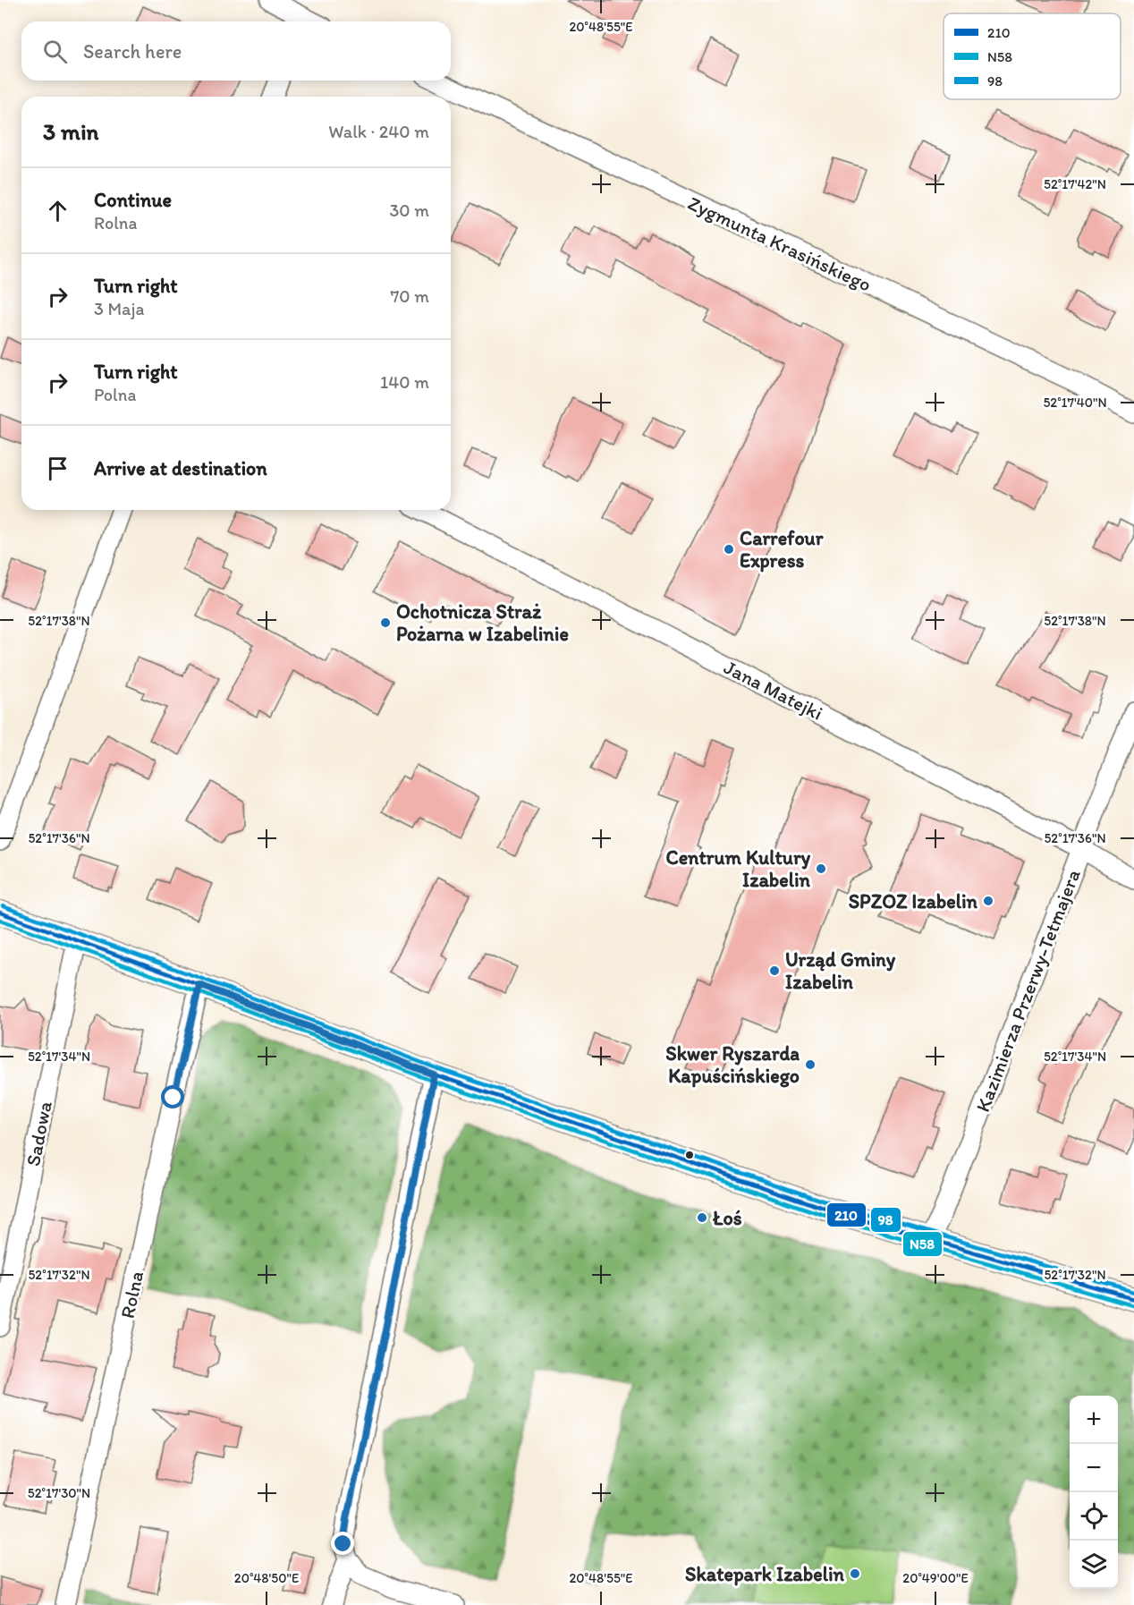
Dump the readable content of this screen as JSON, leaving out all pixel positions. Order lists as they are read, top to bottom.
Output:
{
  "streets": {
    "street": [
      "Zygmunta Krasińskiego",
      "Jana Matejki",
      "Kazimierza Przerwy-Tetmajera",
      "Sadowa",
      "Rolna"
    ]
  },
  "crossings": [
    ["Jana Matejki", "Kazimierza Przerwy-Tetmajera"]
  ],
  "places": [
    "Carrefour Express",
    "Ochotnicza Straż Pożarna w Izabelinie",
    "Centrum Kultury Izabelin",
    "SPZOZ Izabelin",
    "Urząd Gminy Izabelin",
    "Skwer Ryszarda Kapuścińskiego",
    "Łoś",
    "Skatepark Izabelin"
  ],
  "lines": ["transit line 98", "transit line 210", "transit line N58"],
  "legend": ["210", "N58", "98"],
  "page": {
    "search": "Search here",
    "heading": ["3 min", "Walk · 240 m"],
    "list": [
      ["Continue", "Rolna", "30 m"],
      ["Turn right", "3 Maja", "70 m"],
      ["Turn right", "Polna", "140 m"],
      "Arrive at destination"
    ],
    "map_buttons": ["+", "−"]
  },
  "coordinates": [
    "20°48'55\"E",
    "52°17'42\"N",
    "52°17'40\"N",
    "52°17'38\"N",
    "52°17'36\"N",
    "52°17'34\"N",
    "52°17'32\"N",
    "52°17'30\"N",
    "20°48'50\"E",
    "20°49'00\"E"
  ]
}
